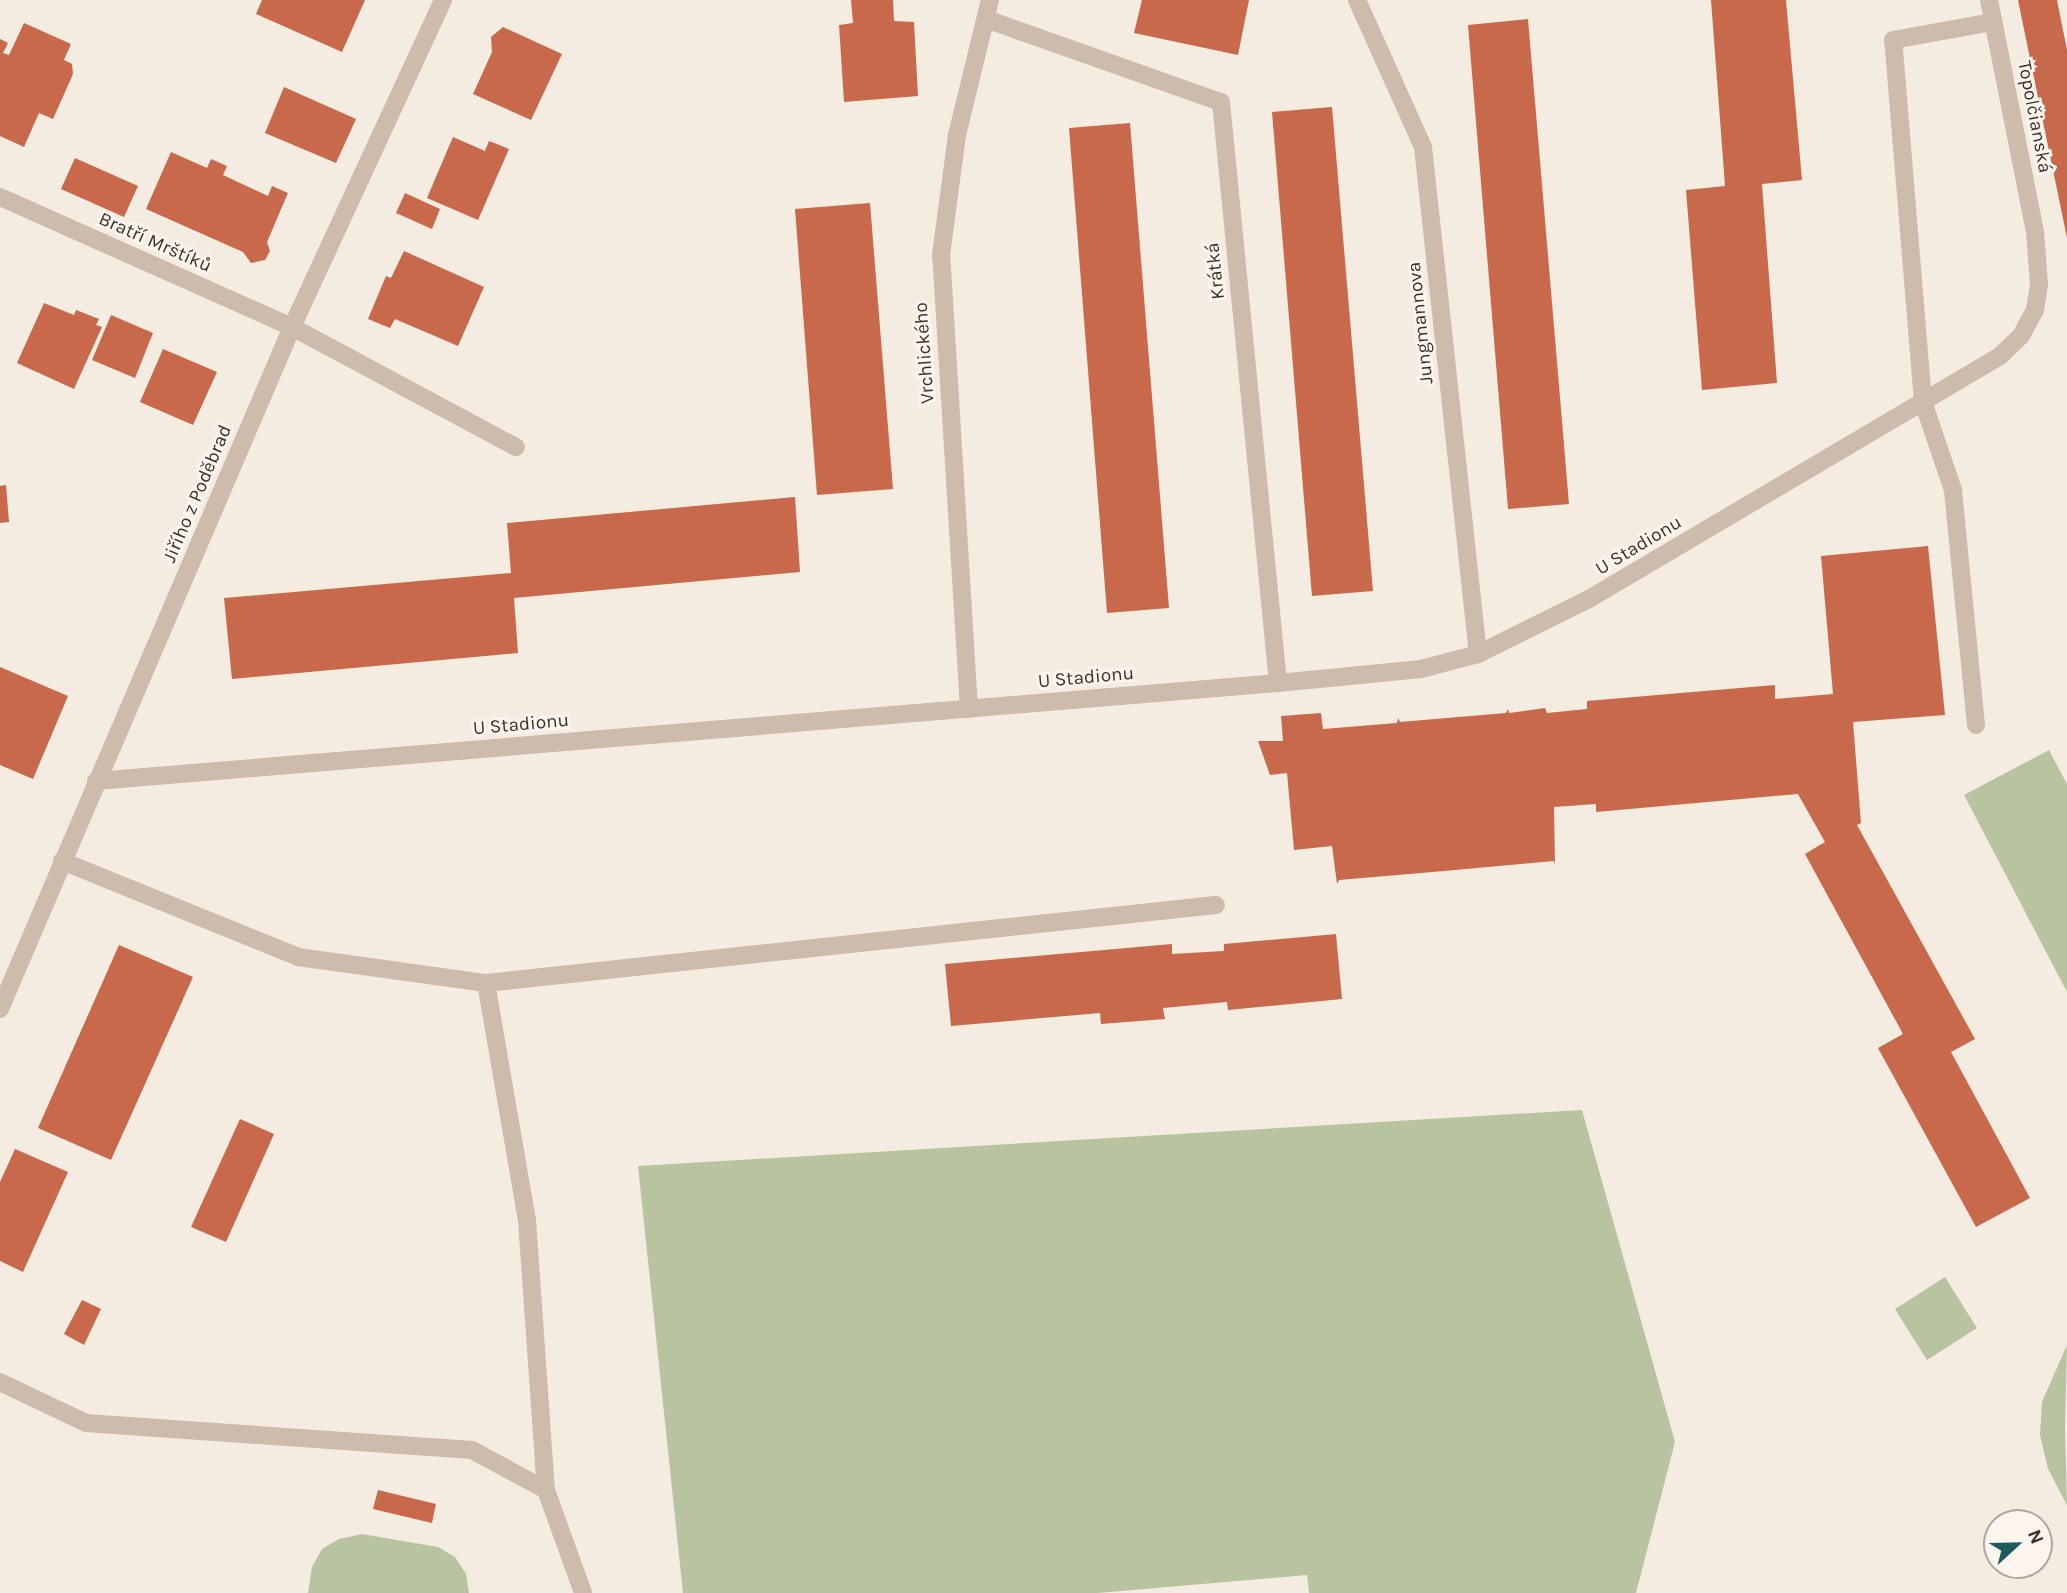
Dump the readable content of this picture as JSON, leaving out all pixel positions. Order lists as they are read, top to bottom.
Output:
{
  "streets": {
    "street": [
      "Topolčianská",
      "Bratří Mrštíků",
      "Krátká",
      "Jungmannova",
      "Vrchlického",
      "Jiřího z Poděbrad",
      "U Stadionu"
    ]
  },
  "crossings": [
    ["Topolčianská", "U Stadionu"],
    ["Bratří Mrštíků", "Jiřího z Poděbrad"],
    ["Krátká", "Vrchlického"],
    ["Krátká", "U Stadionu"],
    ["Jungmannova", "U Stadionu"],
    ["Vrchlického", "U Stadionu"],
    ["Jiřího z Poděbrad", "U Stadionu"]
  ],
  "north": "right"
}
